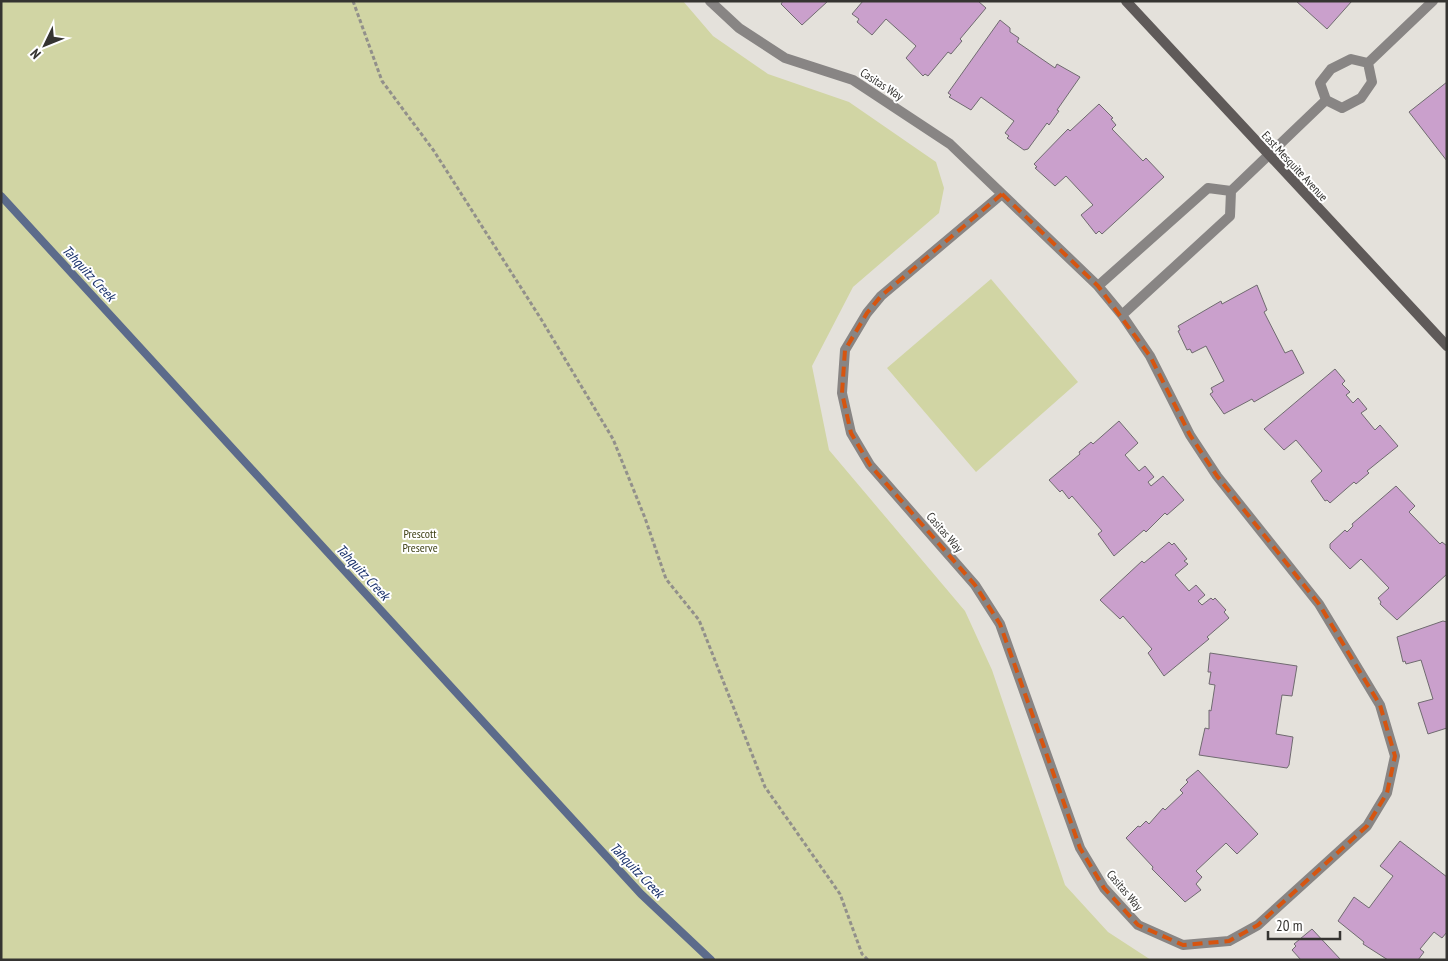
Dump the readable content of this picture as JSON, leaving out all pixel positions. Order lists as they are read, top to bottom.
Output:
{
  "streets": {
    "street": ["Casitas Way", "East Mesquite Avenue"]
  },
  "water": ["Tahquitz Creek"],
  "parks": ["Prescott Preserve"],
  "scale_bar": "20 m",
  "north": "bottom left"
}
